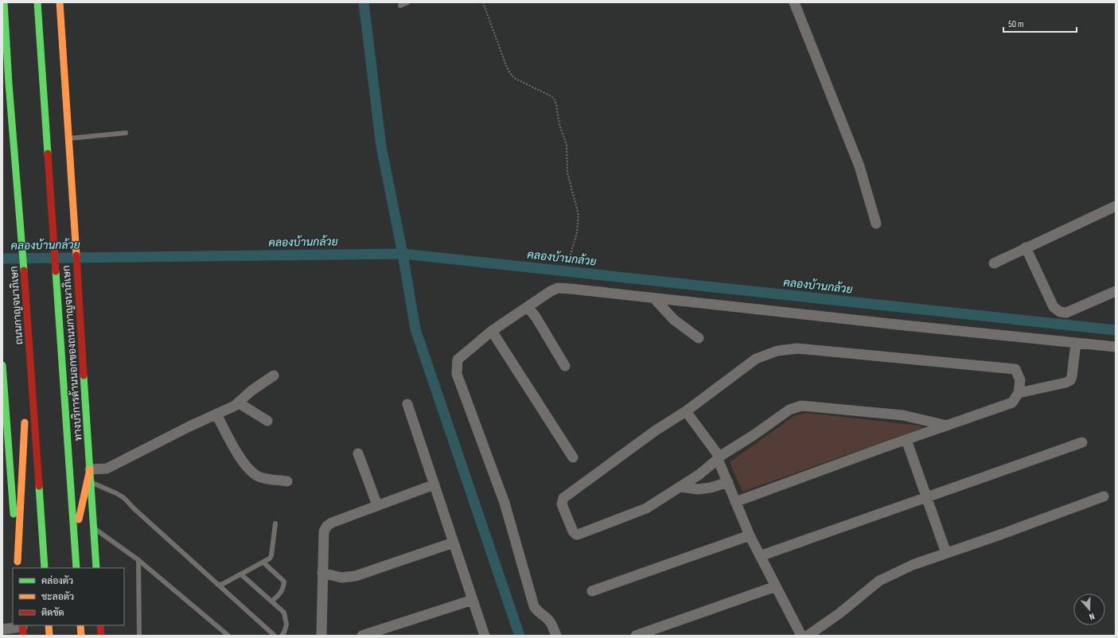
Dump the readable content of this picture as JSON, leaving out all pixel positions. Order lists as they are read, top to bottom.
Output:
{
  "streets": {
    "main road": ["ถนนกาญจนาภิเษก", "ทางบริการด้านนอกของถนนกาญจนาภิเษก"]
  },
  "water": ["คลองบ้านกล้วย"],
  "legend": ["คล่องตัว", "ชะลอตัว", "ติดขัด"],
  "scale_bar": "50 m",
  "north": "bottom"
}
